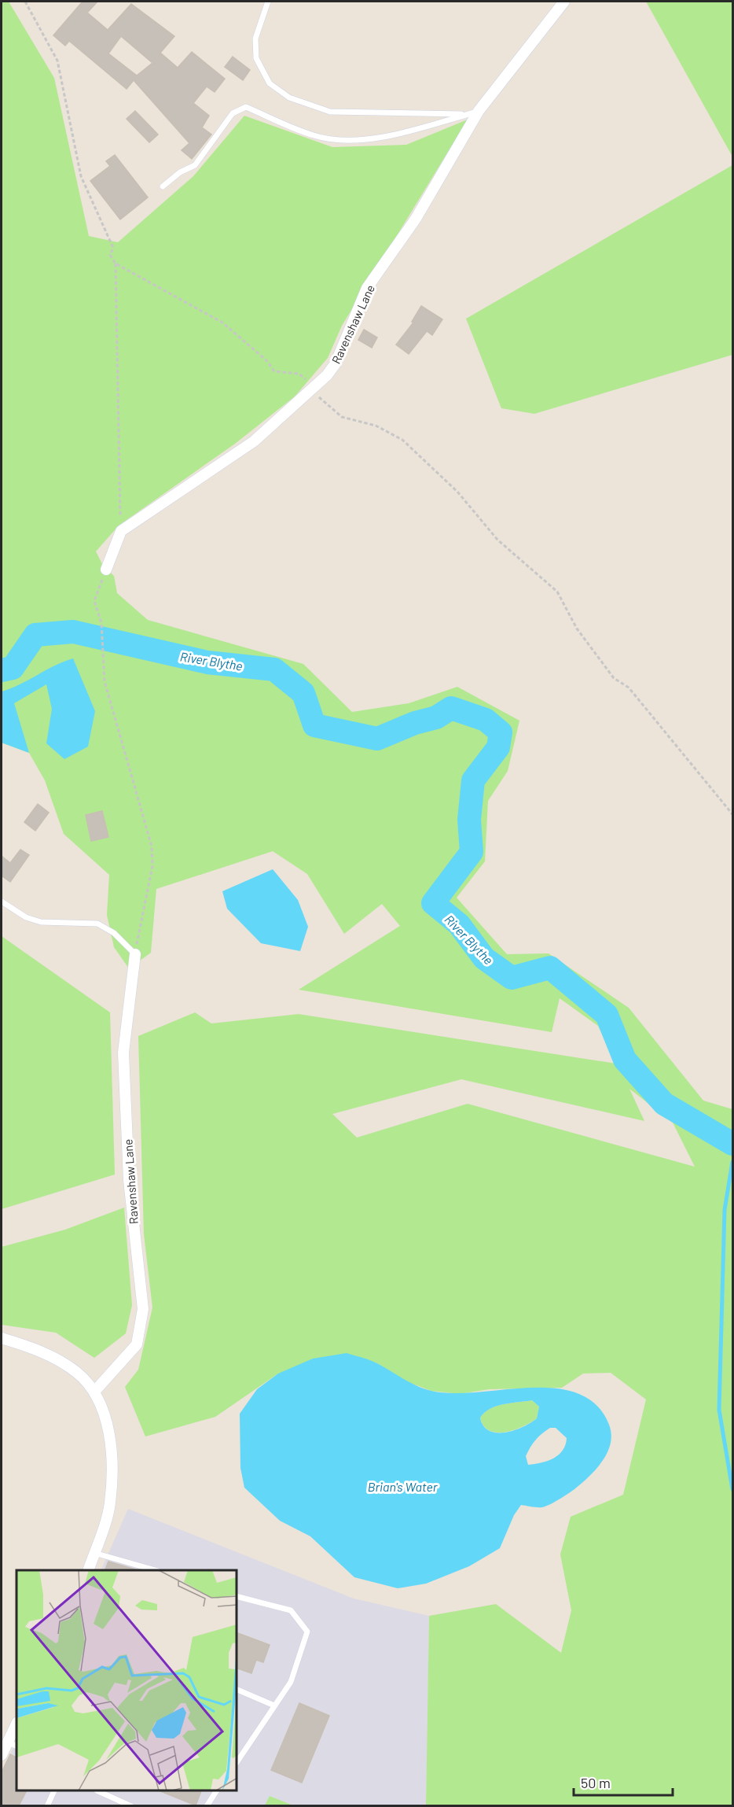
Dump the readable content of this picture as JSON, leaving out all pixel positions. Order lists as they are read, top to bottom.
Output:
{
  "streets": {
    "street": ["Ravenshaw Lane"]
  },
  "water": ["River Blythe", "Brian's Water"],
  "scale_bar": "50 m"
}
